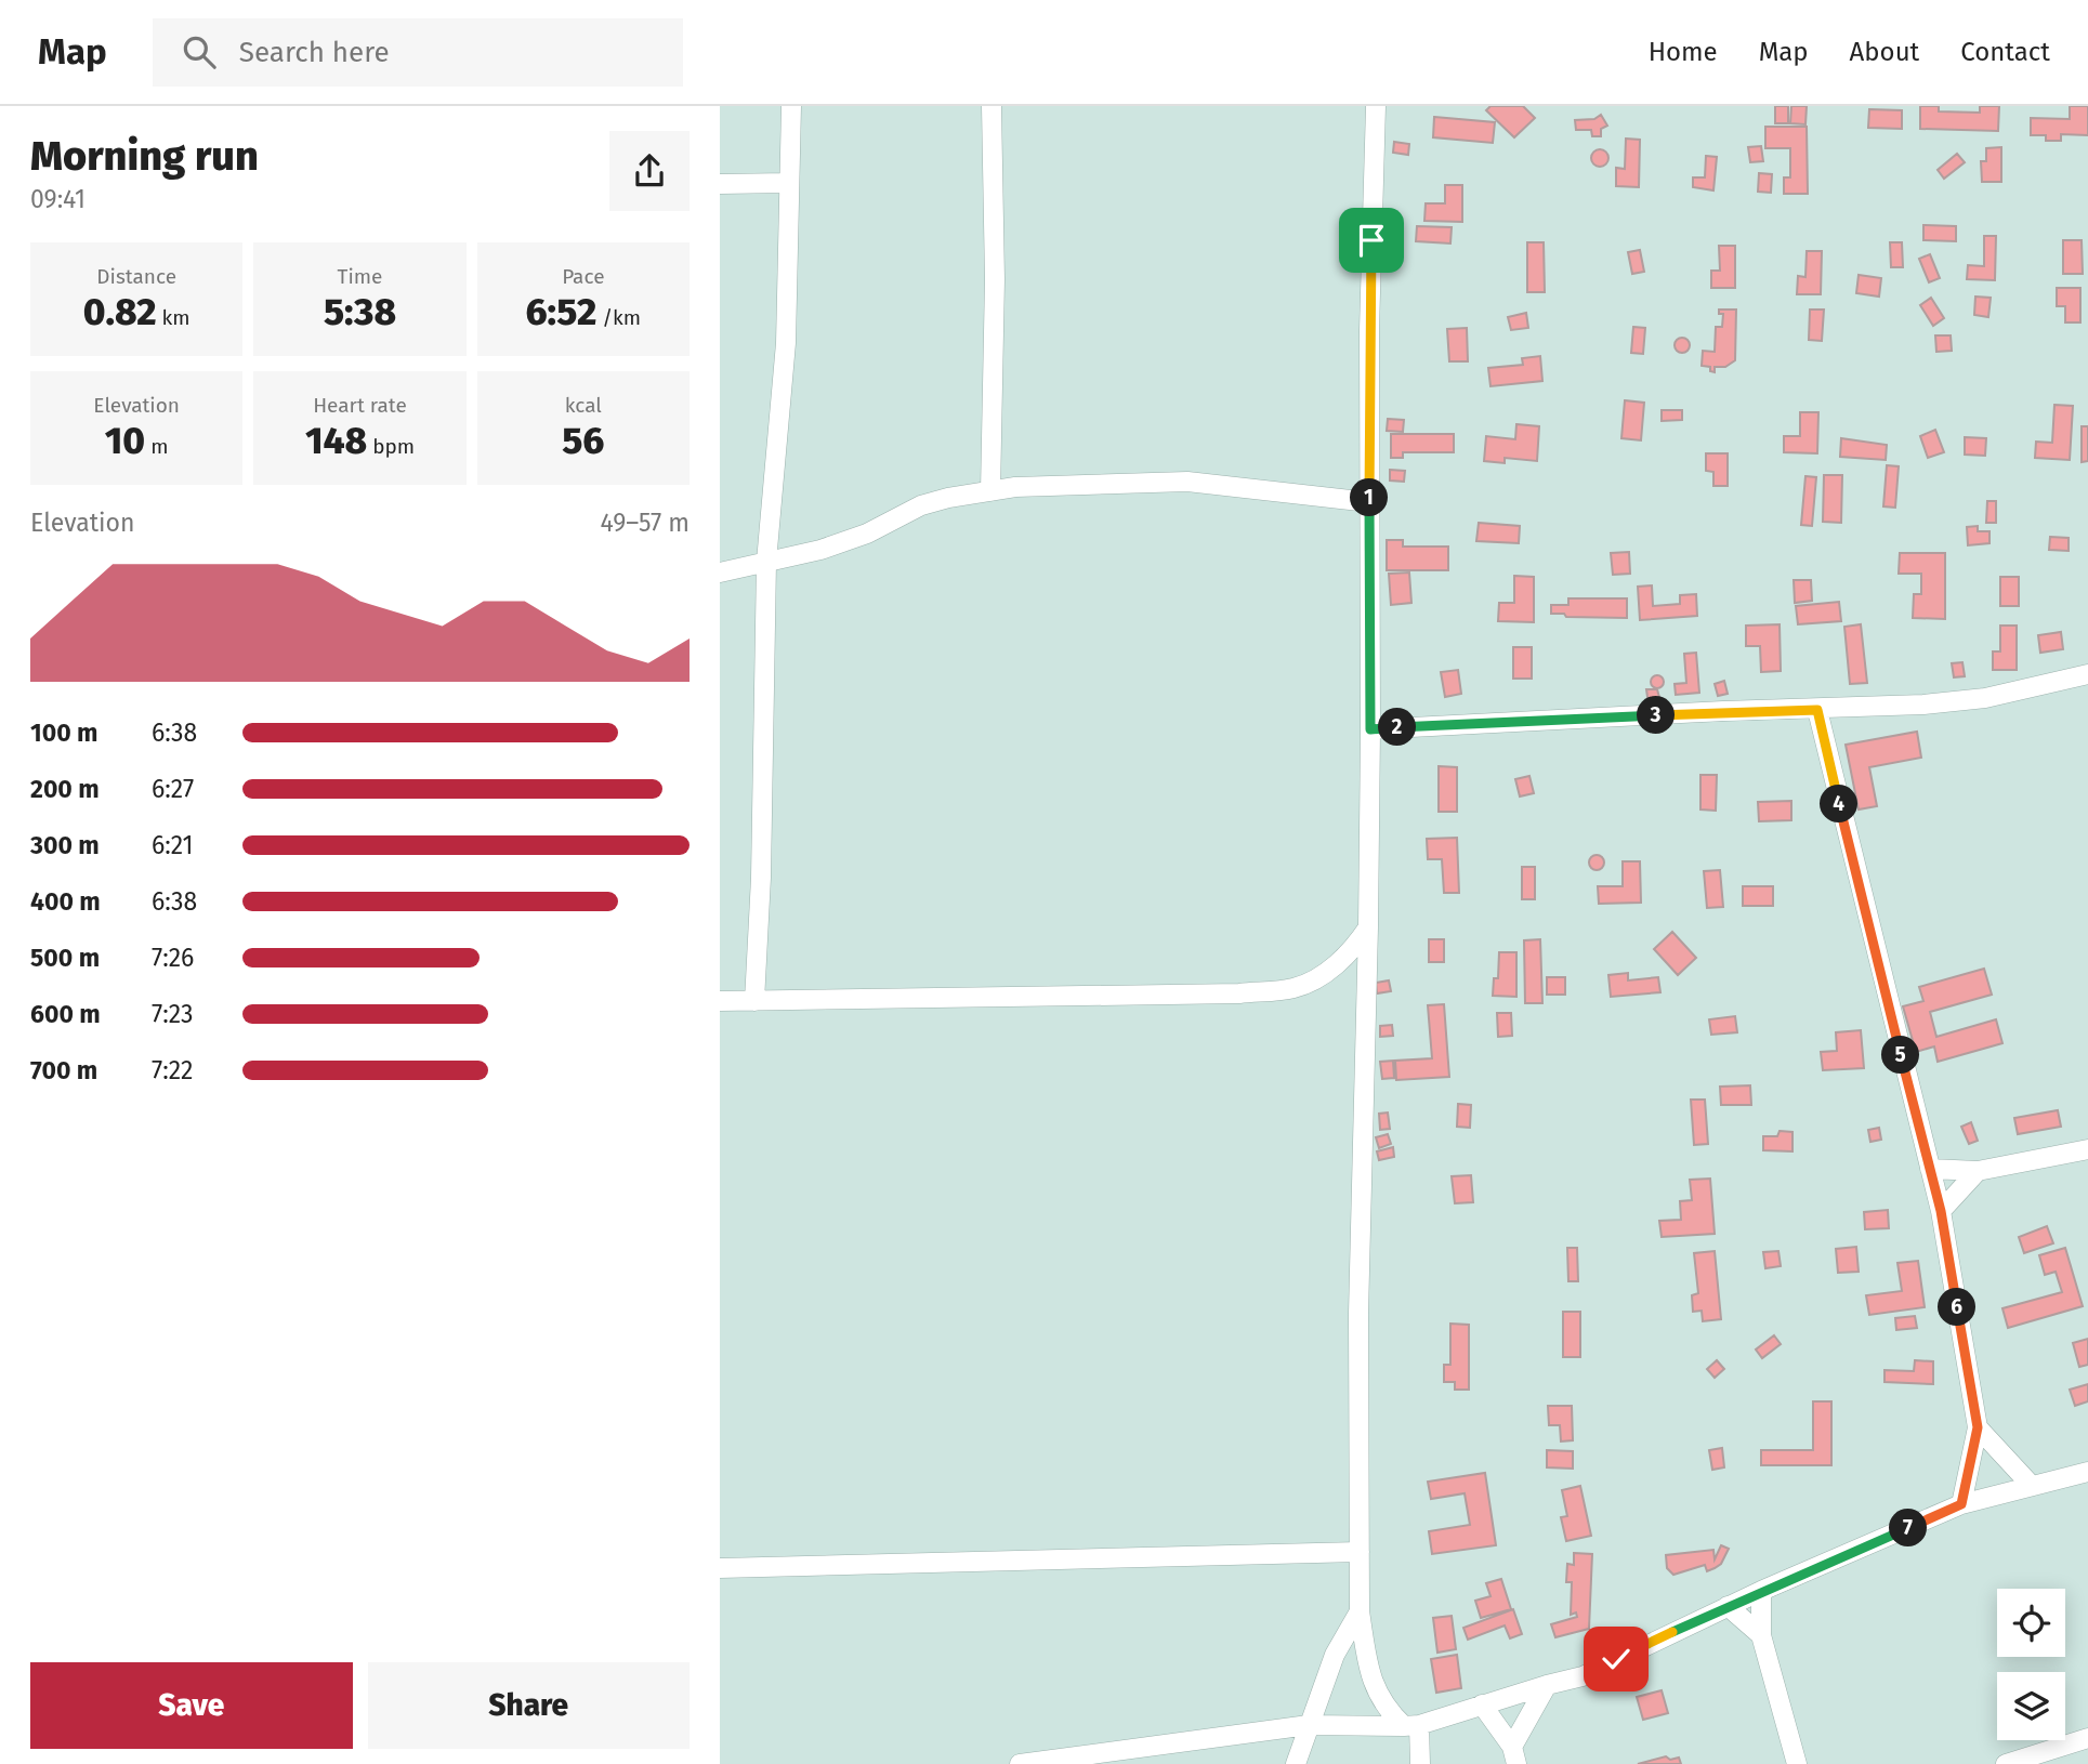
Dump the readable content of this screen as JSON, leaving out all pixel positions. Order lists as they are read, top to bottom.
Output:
{
  "page": {
    "header": "Map",
    "search": "Search here",
    "nav": [
      "Home",
      "Map",
      "About",
      "Contact"
    ],
    "heading": ["Morning run", "09:41"],
    "stats": [
      ["Distance", "0.82 km"],
      ["Time", "5:38"],
      ["Pace", "6:52 /km"],
      ["Elevation", "10 m"],
      ["Heart rate", "148 bpm"],
      ["kcal", "56"]
    ],
    "pins": [
      "1",
      "3",
      "2",
      "4",
      "5",
      "6",
      "7"
    ],
    "chart": ["Elevation", "49–57 m"],
    "list": [
      {
        "name": "100 m",
        "note": "6:38"
      },
      {
        "name": "200 m",
        "note": "6:27"
      },
      {
        "name": "300 m",
        "note": "6:21"
      },
      {
        "name": "400 m",
        "note": "6:38"
      },
      {
        "name": "500 m",
        "note": "7:26"
      },
      {
        "name": "600 m",
        "note": "7:23"
      },
      {
        "name": "700 m",
        "note": "7:22"
      }
    ],
    "buttons": ["Save", "Share"]
  }
}
